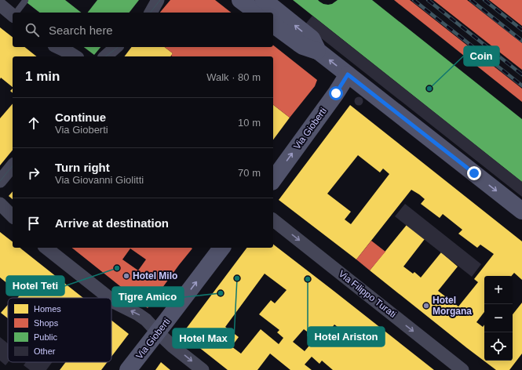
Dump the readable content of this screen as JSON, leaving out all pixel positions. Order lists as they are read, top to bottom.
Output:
{
  "streets": {
    "main road": ["Via Gioberti"],
    "street": ["Via Filippo Turati"]
  },
  "one_way": ["Via Gioberti", "Via Filippo Turati"],
  "places": [
    "Coin",
    "Hotel Teti",
    "Hotel Milo",
    "Hotel Max",
    "Hotel Ariston",
    "Tigre Amico",
    "Hotel Morgana"
  ],
  "legend": [
    "Homes",
    "Shops",
    "Public",
    "Other"
  ],
  "page": {
    "search": "Search here",
    "heading": ["1 min", "Walk · 80 m"],
    "list": [
      ["Continue", "Via Gioberti", "10 m"],
      ["Turn right", "Via Giovanni Giolitti", "70 m"],
      "Arrive at destination"
    ],
    "map_buttons": ["+", "−"]
  }
}
